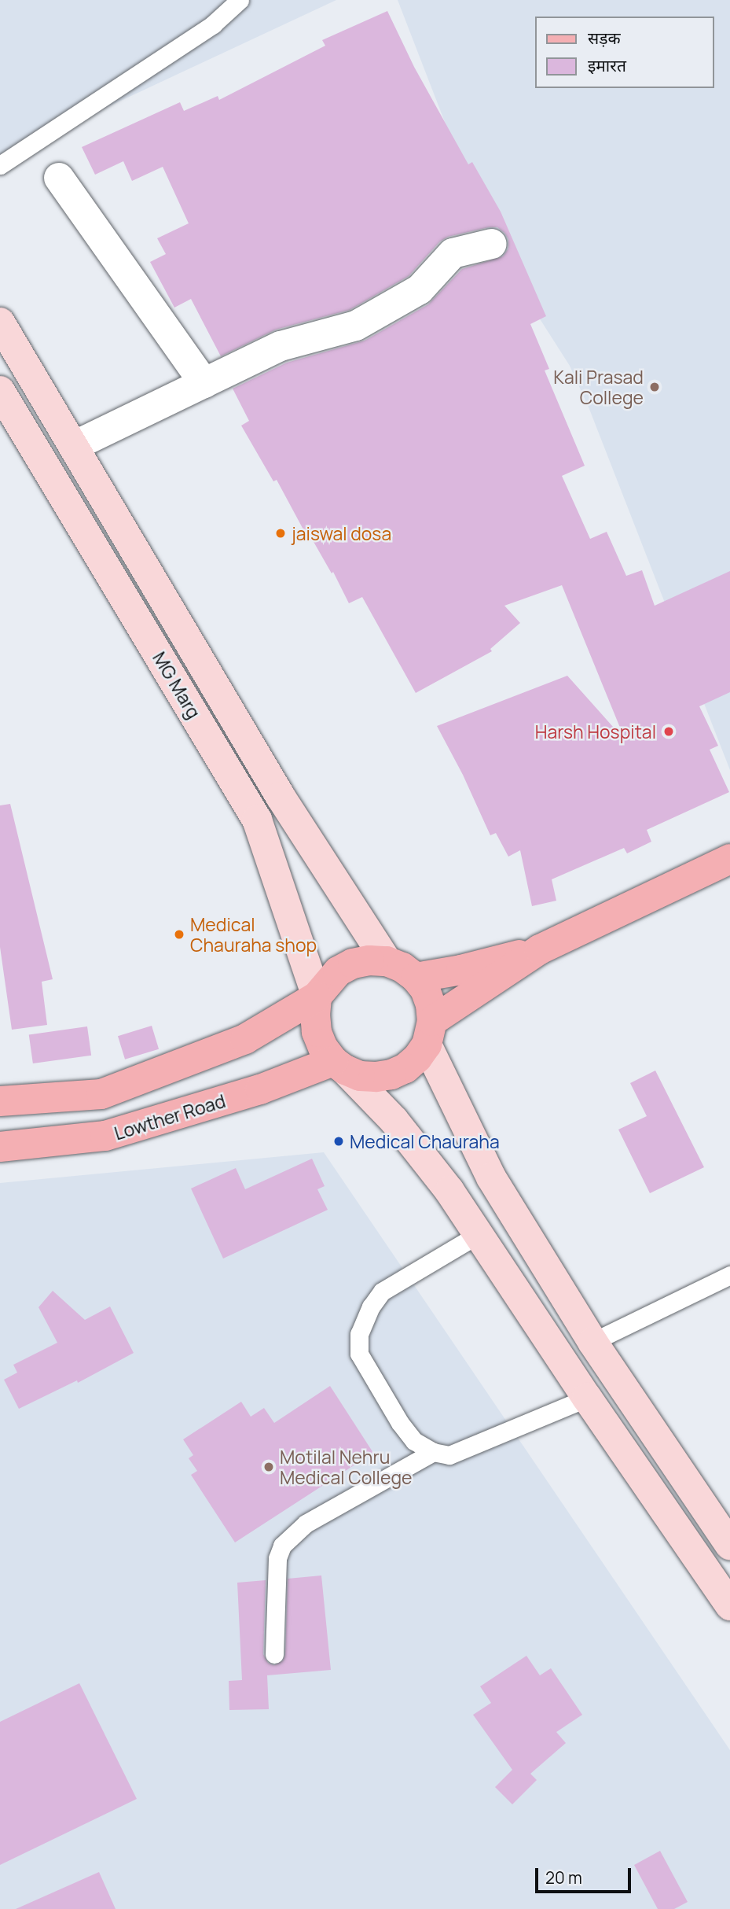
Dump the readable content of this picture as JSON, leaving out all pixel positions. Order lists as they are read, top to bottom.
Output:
{
  "streets": {
    "main road": ["MG Marg", "Lowther Road"]
  },
  "crossings": [
    ["MG Marg", "Lowther Road"]
  ],
  "places": [
    "Kali Prasad College",
    "jaiswal dosa",
    "Harsh Hospital",
    "Medical Chauraha shop",
    "Medical Chauraha",
    "Motilal Nehru Medical College"
  ],
  "legend": ["सड़क", "इमारत"],
  "scale_bar": "20 m"
}
